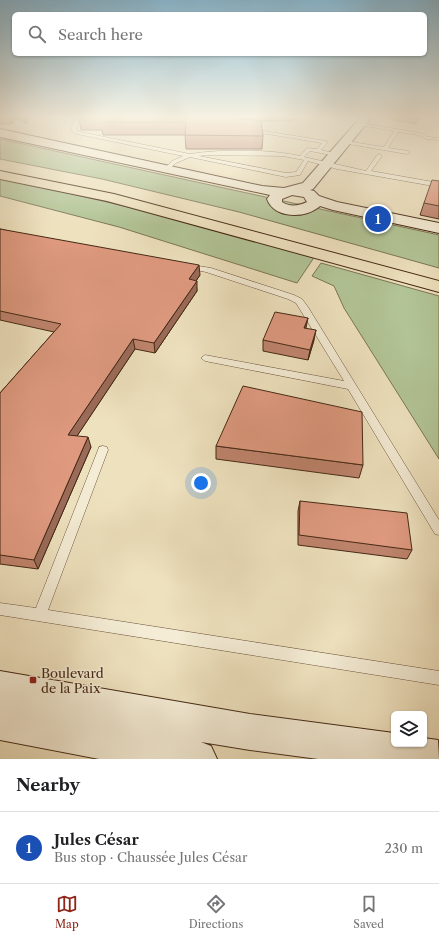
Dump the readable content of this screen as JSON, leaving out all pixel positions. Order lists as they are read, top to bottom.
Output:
{
  "places": {
    "transit": ["Boulevard de la Paix"]
  },
  "page": {
    "search": "Search here",
    "pins": "1",
    "heading": "Nearby",
    "list": [
      {
        "mark": "1",
        "name": "Jules César",
        "note": "Bus stop · Chaussée Jules César",
        "value": "230 m"
      }
    ],
    "nav": ["Map", "Directions", "Saved"]
  }
}
